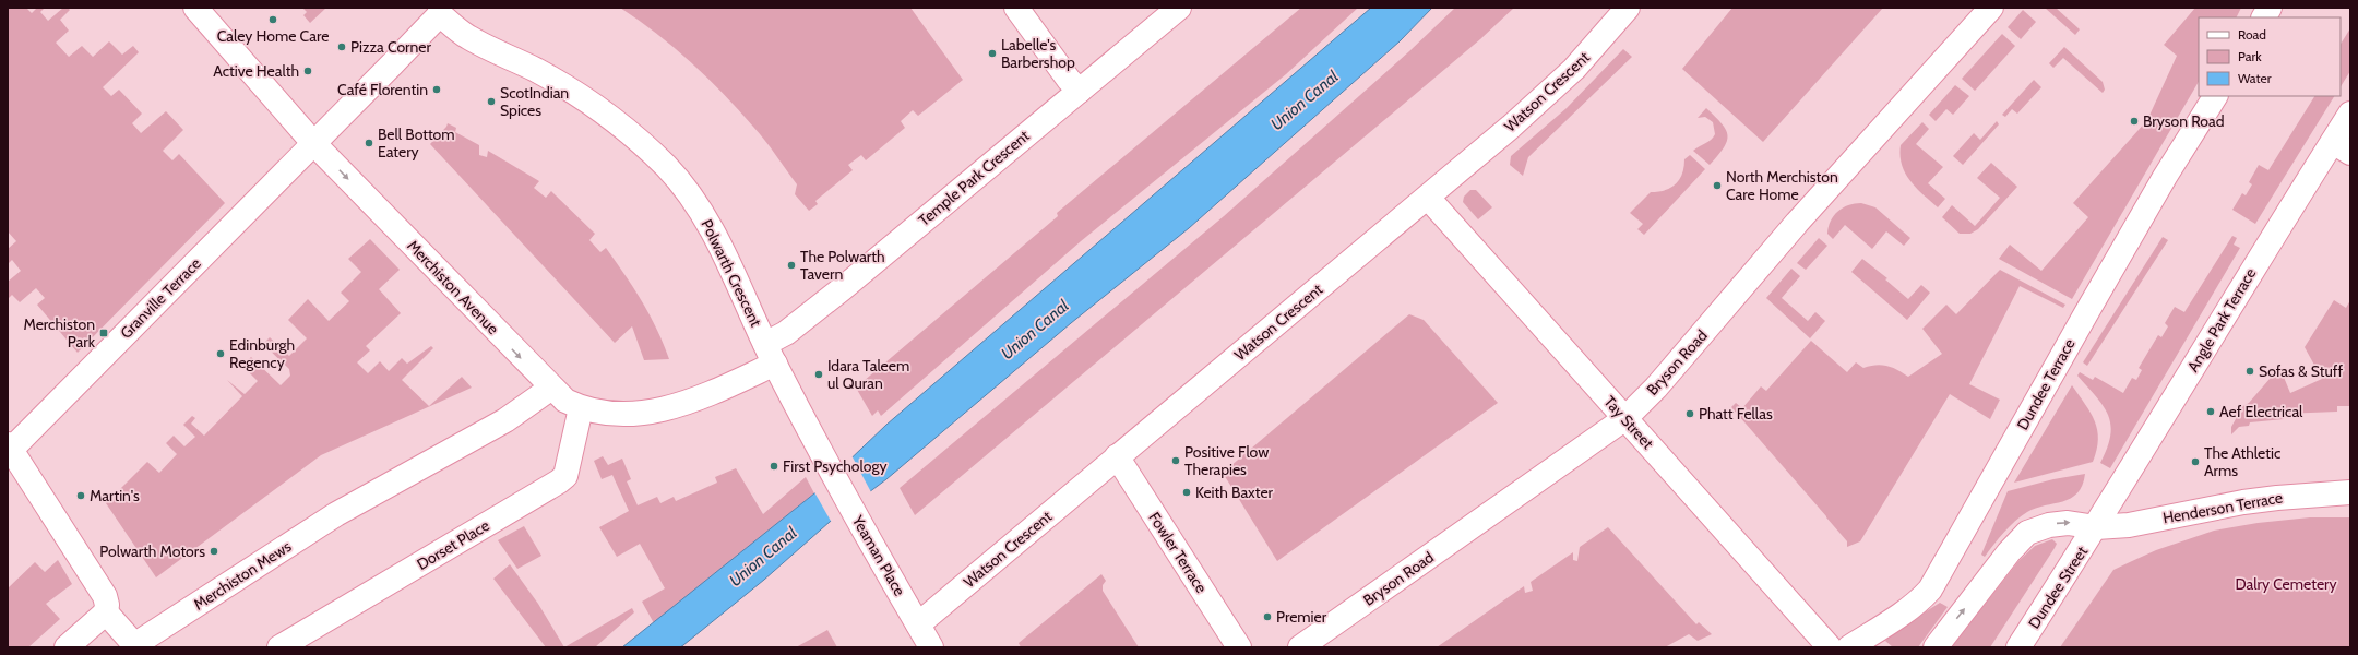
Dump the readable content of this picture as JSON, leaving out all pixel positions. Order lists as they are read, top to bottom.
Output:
{
  "streets": {
    "street": [
      "Watson Crescent",
      "Temple Park Crescent",
      "Polwarth Crescent",
      "Merchiston Avenue",
      "Granville Terrace",
      "Angle Park Terrace",
      "Bryson Road",
      "Dundee Terrace",
      "Tay Street",
      "Henderson Terrace",
      "Dorset Place",
      "Fowler Terrace",
      "Yeaman Place",
      "Merchiston Mews",
      "Dundee Street"
    ]
  },
  "crossings": [
    ["Watson Crescent", "Tay Street"],
    ["Watson Crescent", "Fowler Terrace"],
    ["Watson Crescent", "Yeaman Place"],
    ["Temple Park Crescent", "Polwarth Crescent"],
    ["Temple Park Crescent", "Merchiston Avenue"],
    ["Polwarth Crescent", "Merchiston Avenue"],
    ["Polwarth Crescent", "Granville Terrace"],
    ["Polwarth Crescent", "Yeaman Place"],
    ["Merchiston Avenue", "Granville Terrace"],
    ["Merchiston Avenue", "Dorset Place"],
    ["Merchiston Avenue", "Merchiston Mews"],
    ["Angle Park Terrace", "Henderson Terrace"],
    ["Angle Park Terrace", "Dundee Street"],
    ["Bryson Road", "Tay Street"],
    ["Henderson Terrace", "Dundee Street"]
  ],
  "one_way": ["Merchiston Avenue", "Henderson Terrace"],
  "water": ["Union Canal"],
  "parks": ["Dalry Cemetery"],
  "places": {
    "other": [
      "Caley Home Care",
      "Pizza Corner",
      "Labelle's Barbershop",
      "Active Health",
      "Café Florentin",
      "ScotIndian Spices",
      "Bryson Road",
      "Bell Bottom Eatery",
      "North Merchiston Care Home",
      "The Polwarth Tavern",
      "Edinburgh Regency",
      "Sofas & Stuff",
      "Idara Taleem ul Quran",
      "Aef Electrical",
      "Phatt Fellas",
      "Positive Flow Therapies",
      "The Athletic Arms",
      "First Psychology",
      "Keith Baxter",
      "Martin's",
      "Polwarth Motors",
      "Premier"
    ],
    "transit": ["Merchiston Park"]
  },
  "legend": ["Road", "Park", "Water"]
}
